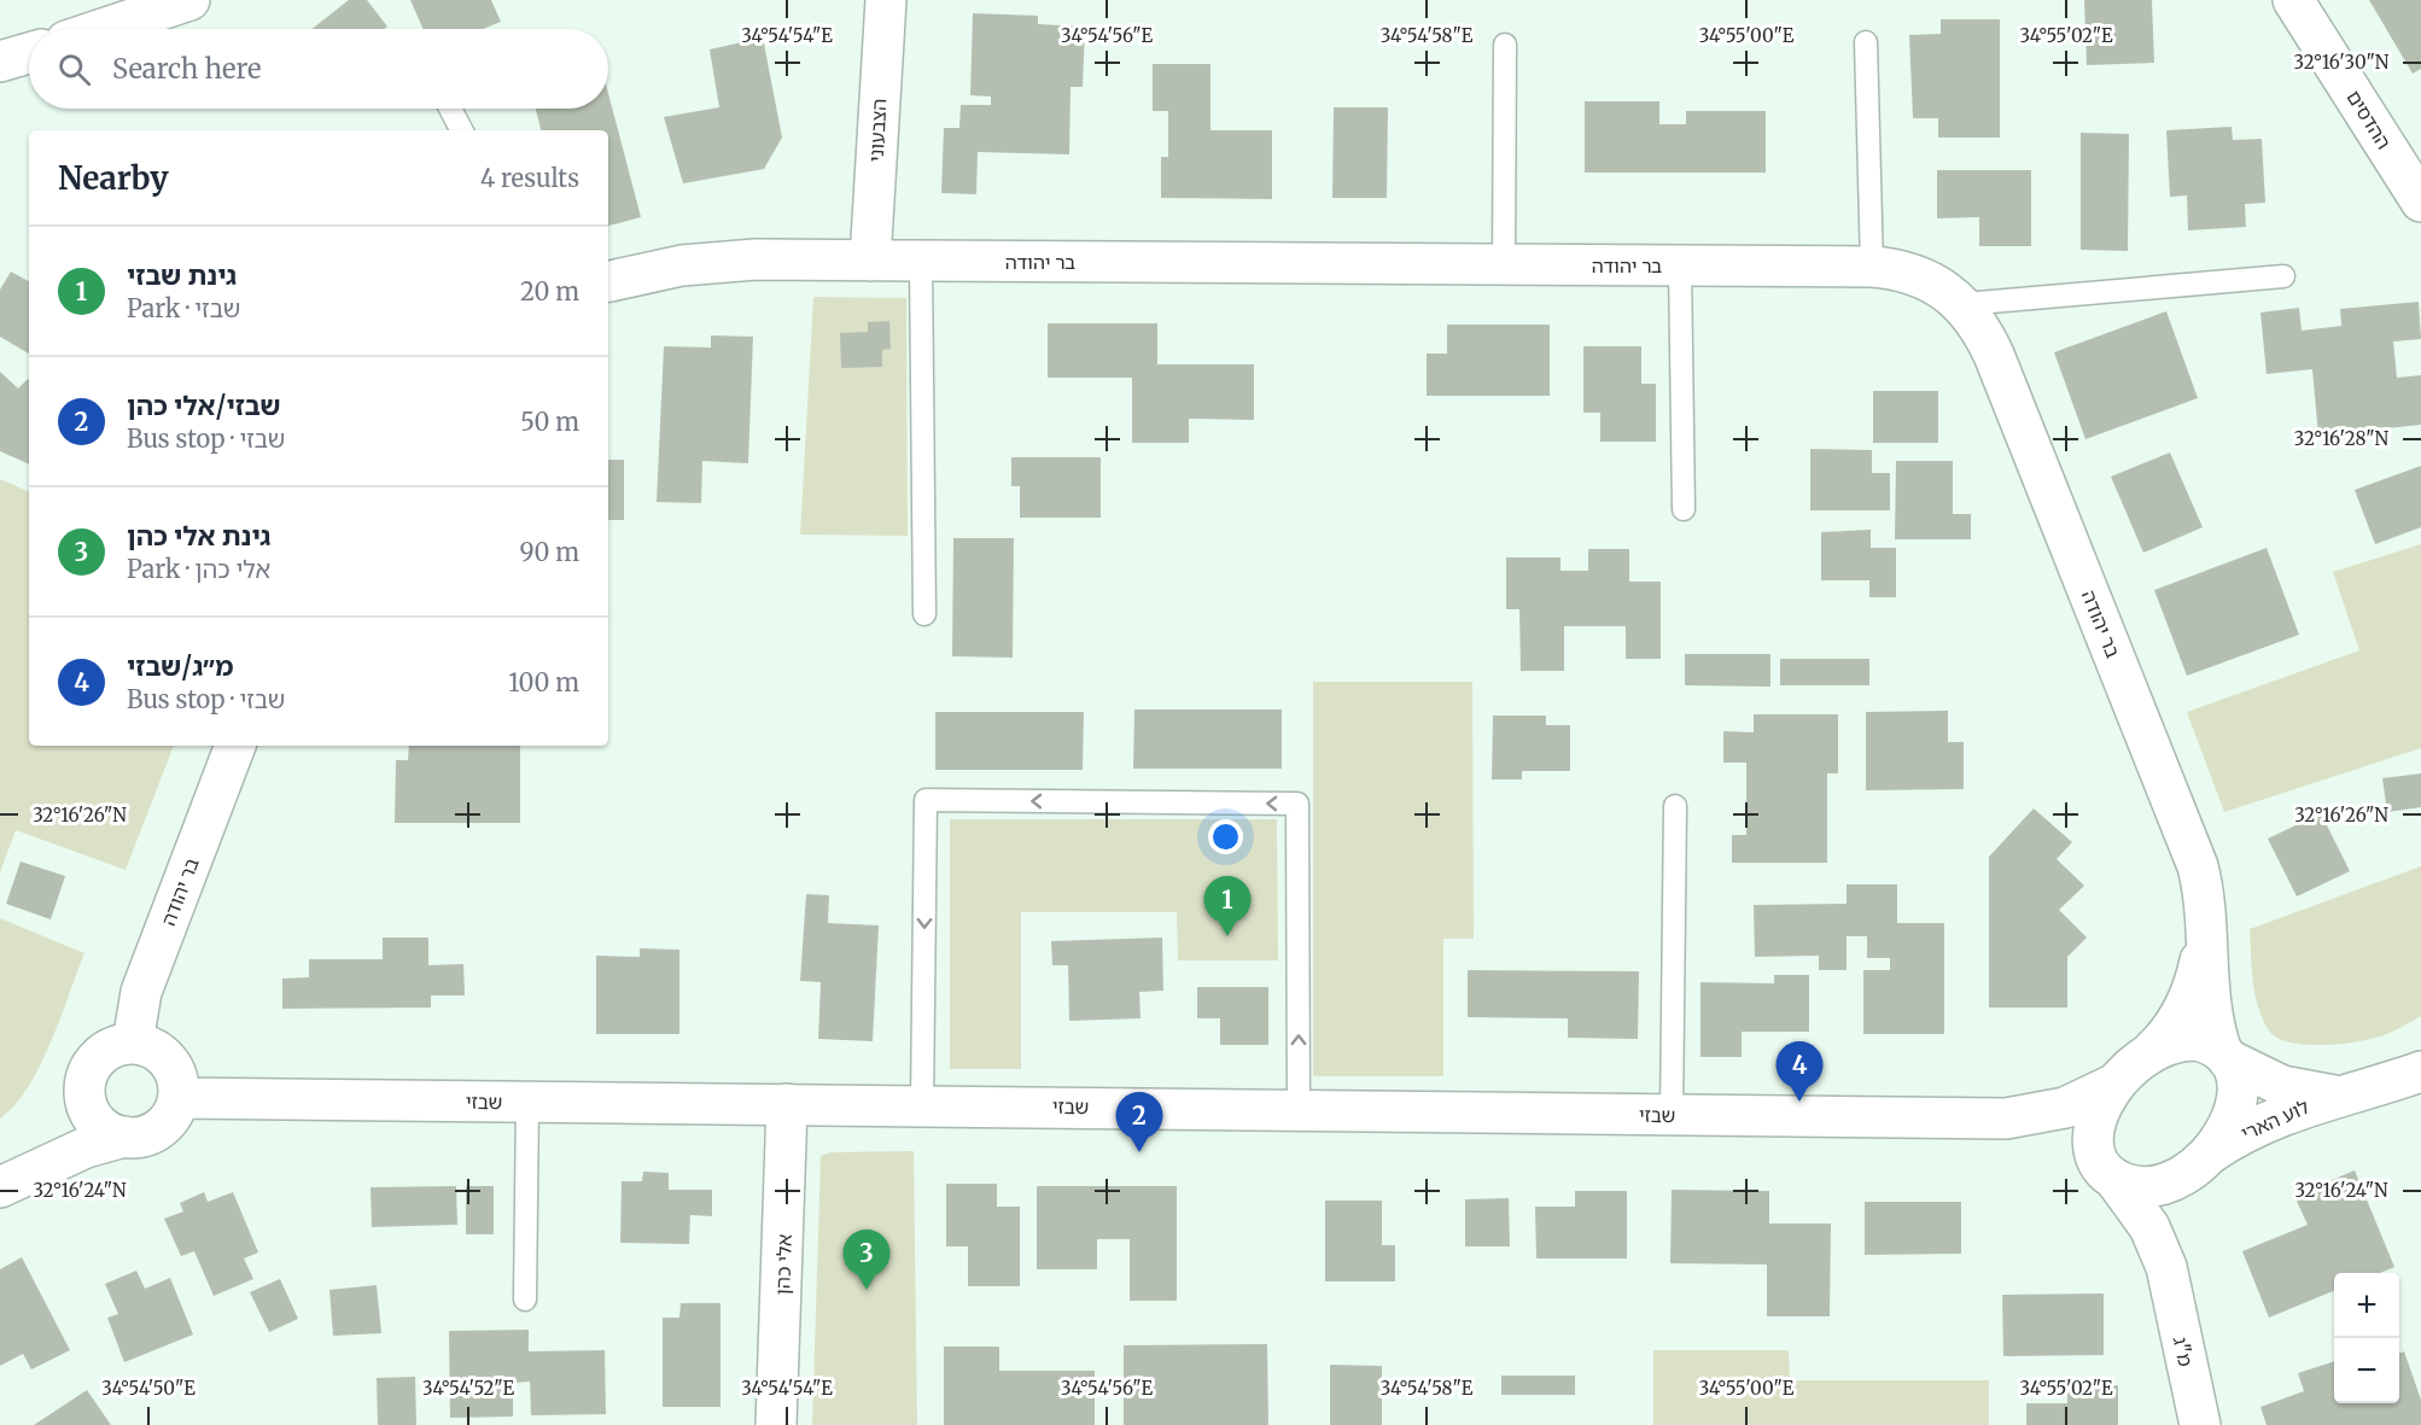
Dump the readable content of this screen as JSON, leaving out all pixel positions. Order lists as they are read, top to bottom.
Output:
{
  "streets": {
    "street": [
      "ההדסים",
      "הצבעוני",
      "בר יהודה",
      "שבזי",
      "לוע הארי",
      "אלי כהן",
      "מ\"ג"
    ]
  },
  "crossings": [
    ["הצבעוני", "בר יהודה"],
    ["בר יהודה", "שבזי"],
    ["בר יהודה", "לוע הארי"],
    ["בר יהודה", "מ\"ג"],
    ["שבזי", "לוע הארי"],
    ["שבזי", "אלי כהן"],
    ["שבזי", "מ\"ג"],
    ["לוע הארי", "מ\"ג"]
  ],
  "page": {
    "search": "Search here",
    "heading": ["Nearby", "4 results"],
    "list": [
      {
        "mark": "1",
        "name": "גינת שבזי",
        "note": "Park · שבזי",
        "value": "20 m"
      },
      {
        "mark": "2",
        "name": "שבזי/אלי כהן",
        "note": "Bus stop · שבזי",
        "value": "50 m"
      },
      {
        "mark": "3",
        "name": "גינת אלי כהן",
        "note": "Park · אלי כהן",
        "value": "90 m"
      },
      {
        "mark": "4",
        "name": "מ״ג/שבזי",
        "note": "Bus stop · שבזי",
        "value": "100 m"
      }
    ],
    "pins": [
      "1",
      "4",
      "2",
      "3"
    ],
    "map_buttons": ["+", "−"]
  },
  "coordinates": [
    "34°54'54\"E",
    "34°54'56\"E",
    "34°54'58\"E",
    "34°55'00\"E",
    "34°55'02\"E",
    "32°16'30\"N",
    "32°16'28\"N",
    "32°16'26\"N",
    "32°16'24\"N",
    "34°54'50\"E",
    "34°54'52\"E"
  ]
}
